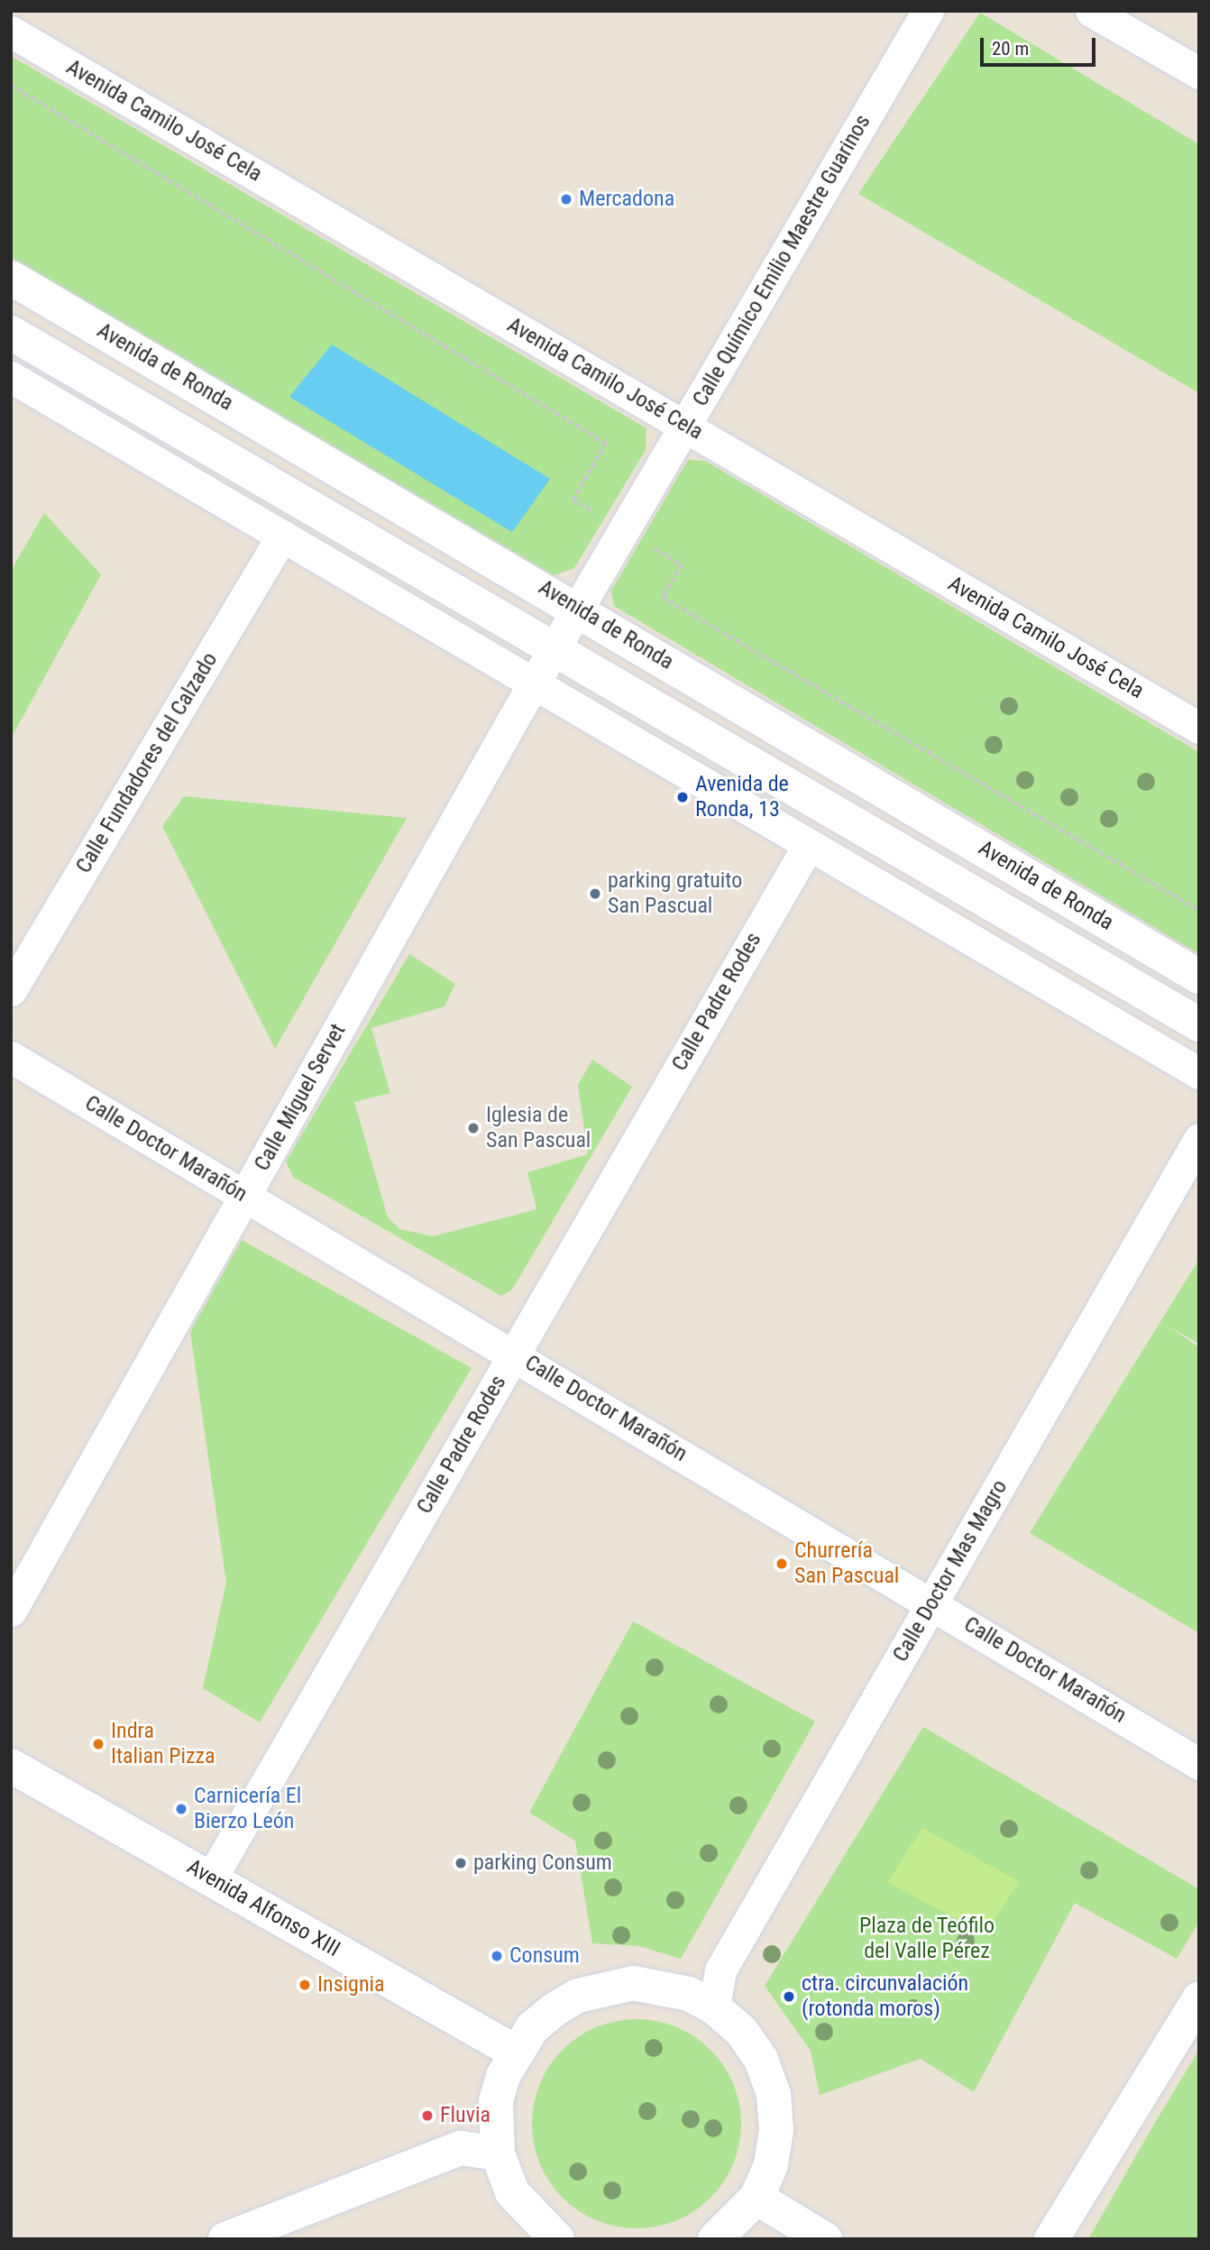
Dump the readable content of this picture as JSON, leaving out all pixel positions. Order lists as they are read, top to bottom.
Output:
{
  "streets": {
    "street": [
      "Avenida Camilo José Cela",
      "Calle Químico Emilio Maestre Guarinos",
      "Avenida de Ronda",
      "Calle Fundadores del Calzado",
      "Calle Padre Rodes",
      "Calle Miguel Servet",
      "Calle Doctor Marañón",
      "Calle Doctor Mas Magro",
      "Avenida Alfonso XIII"
    ]
  },
  "crossings": [
    ["Avenida Camilo José Cela", "Calle Químico Emilio Maestre Guarinos"],
    ["Calle Químico Emilio Maestre Guarinos", "Avenida de Ronda"],
    ["Calle Químico Emilio Maestre Guarinos", "Calle Miguel Servet"],
    ["Avenida de Ronda", "Calle Miguel Servet"],
    ["Calle Padre Rodes", "Calle Doctor Marañón"],
    ["Calle Padre Rodes", "Avenida Alfonso XIII"],
    ["Calle Miguel Servet", "Calle Doctor Marañón"],
    ["Calle Doctor Marañón", "Calle Doctor Mas Magro"]
  ],
  "parks": ["Plaza de Teófilo del Valle Pérez"],
  "places": [
    "Mercadona",
    "Avenida de Ronda, 13",
    "parking gratuito San Pascual",
    "Iglesia de San Pascual",
    "Churrería San Pascual",
    "Indra Italian Pizza",
    "Carnicería El Bierzo León",
    "parking Consum",
    "Consum",
    "Insignia",
    "ctra. circunvalación (rotonda moros)",
    "Fluvia"
  ],
  "scale_bar": "20 m"
}
